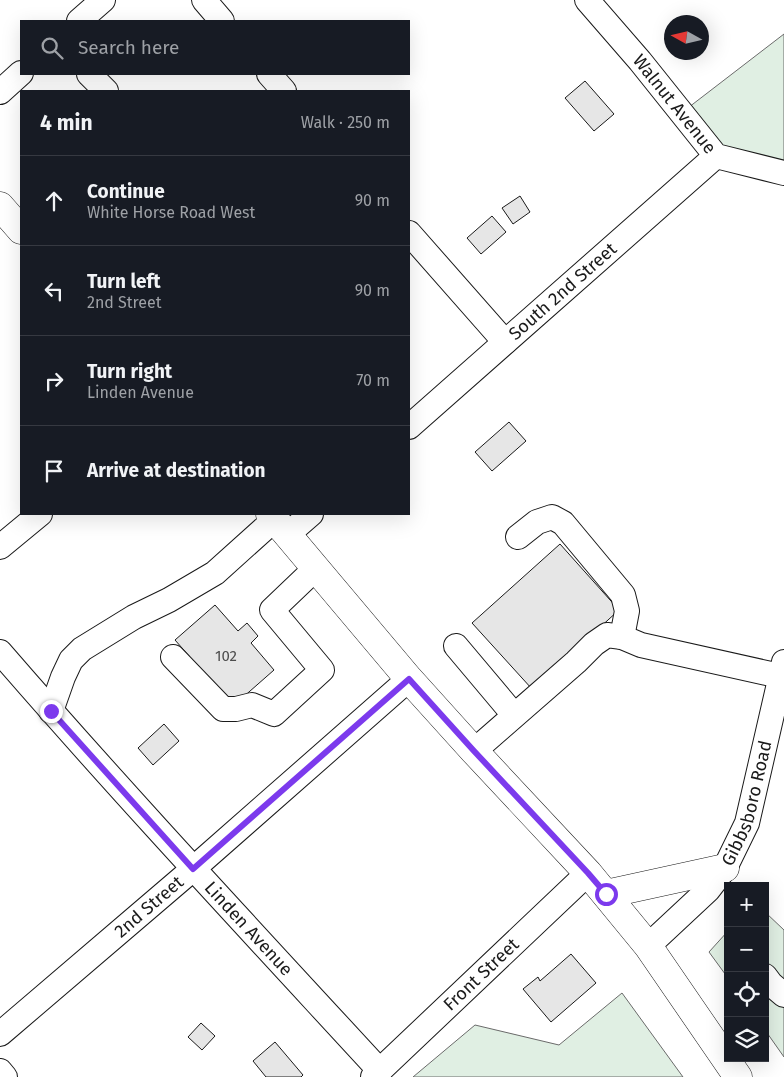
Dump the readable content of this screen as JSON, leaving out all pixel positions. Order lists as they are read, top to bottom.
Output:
{
  "streets": {
    "street": [
      "Walnut Avenue",
      "South 2nd Street",
      "Gibbsboro Road",
      "2nd Street",
      "Linden Avenue",
      "Front Street"
    ]
  },
  "crossings": [
    ["Walnut Avenue", "South 2nd Street"],
    ["2nd Street", "Linden Avenue"],
    ["Linden Avenue", "Front Street"]
  ],
  "house_numbers": ["102"],
  "north": "left",
  "page": {
    "search": "Search here",
    "heading": ["4 min", "Walk · 250 m"],
    "list": [
      ["Continue", "White Horse Road West", "90 m"],
      ["Turn left", "2nd Street", "90 m"],
      ["Turn right", "Linden Avenue", "70 m"],
      "Arrive at destination"
    ],
    "map_buttons": ["+", "−"]
  }
}
